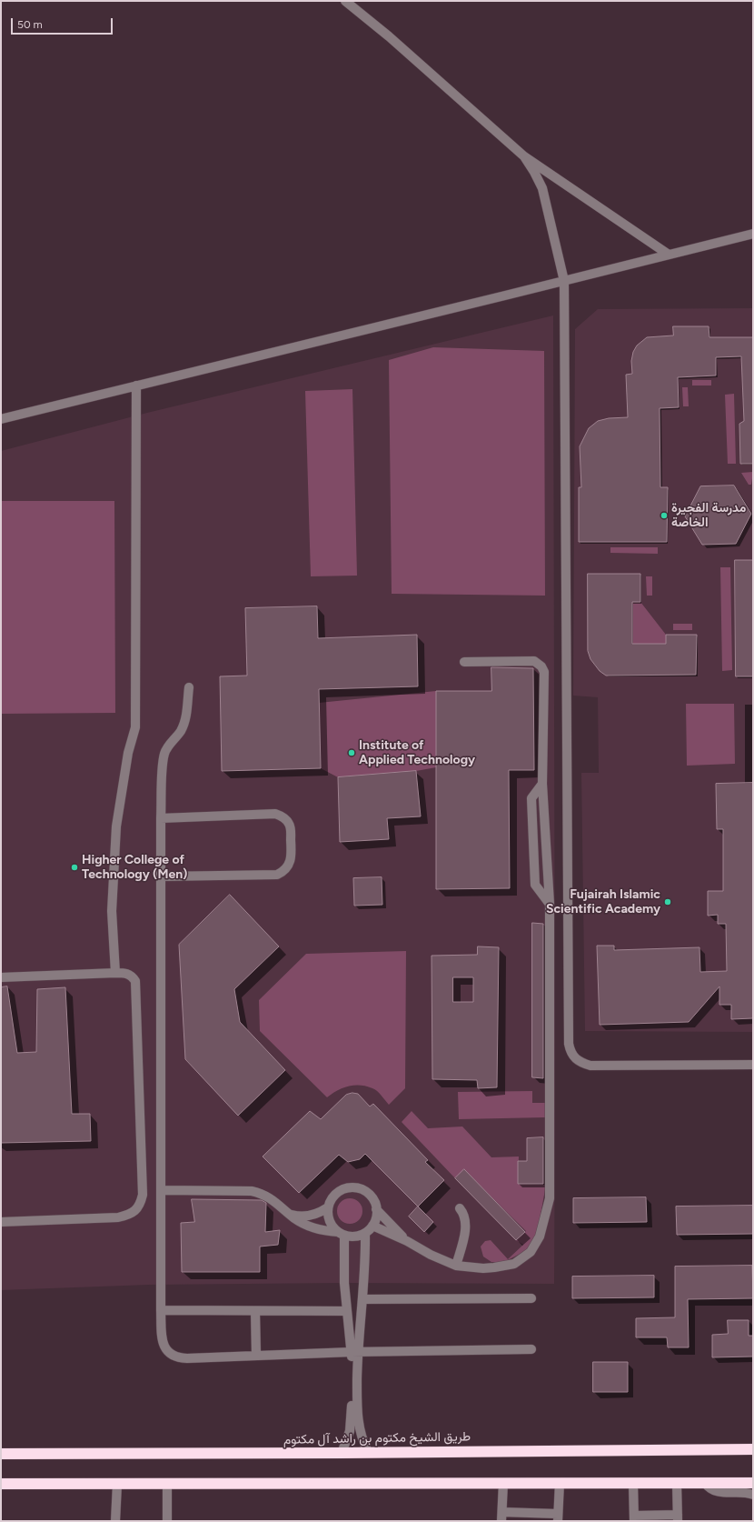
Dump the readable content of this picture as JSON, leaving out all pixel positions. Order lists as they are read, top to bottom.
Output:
{
  "streets": {
    "highway": ["طريق الشيخ مكتوم بن راشد آل مكتوم"]
  },
  "places": [
    "مدرسة الفجيرة الخاصة",
    "Institute of Applied Technology",
    "Higher College of Technology (Men)",
    "Fujairah Islamic Scientific Academy"
  ],
  "scale_bar": "50 m"
}
